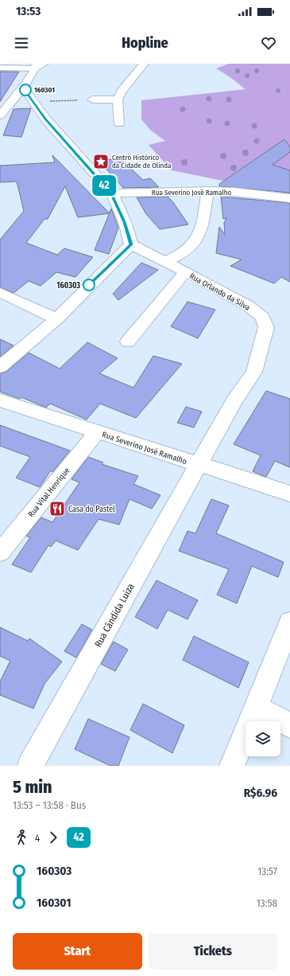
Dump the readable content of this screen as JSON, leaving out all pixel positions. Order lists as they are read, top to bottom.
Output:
{
  "streets": {
    "street": [
      "Rua Severino José Ramalho",
      "Rua Orlando da Silva",
      "Rua Vital Henrique",
      "Rua Cândida Luiza"
    ]
  },
  "crossings": [
    ["Rua Severino José Ramalho", "Rua Orlando da Silva"],
    ["Rua Severino José Ramalho", "Rua Vital Henrique"],
    ["Rua Severino José Ramalho", "Rua Cândida Luiza"],
    ["Rua Orlando da Silva", "Rua Cândida Luiza"]
  ],
  "places": {
    "other": ["160301", "160303"],
    "place": ["Centro Histórico da Cidade de Olinda"],
    "restaurant": ["Casa do Pastel"]
  },
  "lines": ["bus line 42"],
  "page": {
    "status": "13:53",
    "header": "Hopline",
    "on_map": "42",
    "heading": ["5 min", "13:53 – 13:58 · Bus", "R$6.96"],
    "legs": ["4", "42"],
    "list": [
      {
        "name": "160303",
        "value": "13:57"
      },
      {
        "name": "160301",
        "value": "13:58"
      }
    ],
    "buttons": ["Start", "Tickets"]
  }
}
